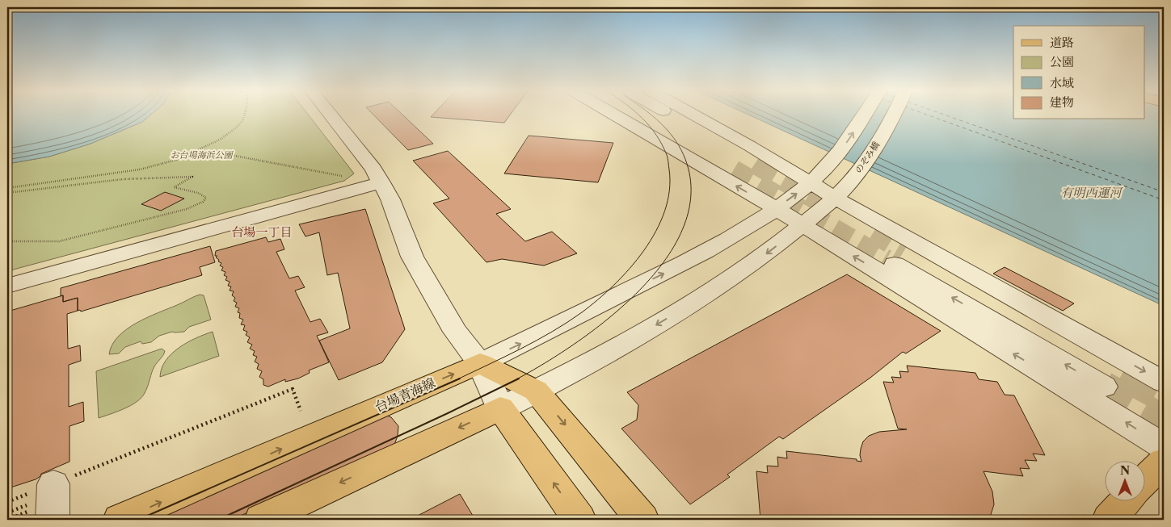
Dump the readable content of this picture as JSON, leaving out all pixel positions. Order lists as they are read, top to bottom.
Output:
{
  "streets": {
    "main road": ["台場青海線"],
    "street": ["のぞみ橋"]
  },
  "districts": ["台場一丁目"],
  "water": ["有明西運河"],
  "parks": ["お台場海浜公園"],
  "legend": [
    "道路",
    "公園",
    "水域",
    "建物"
  ],
  "north": "top"
}
